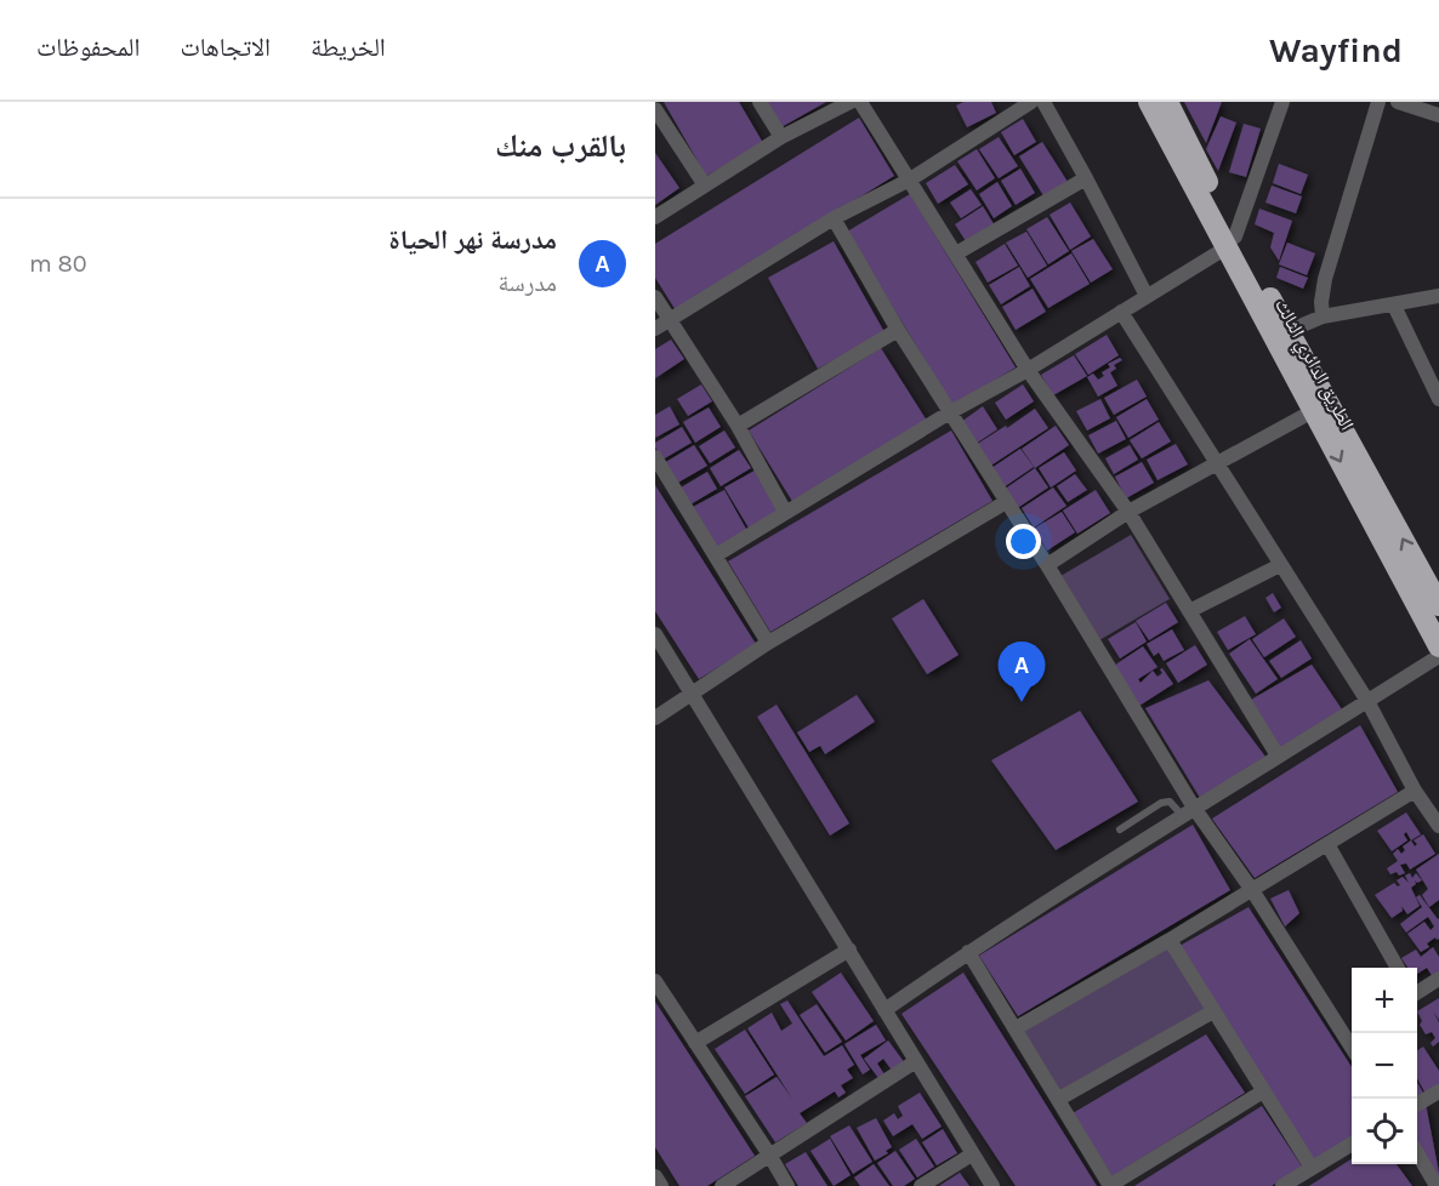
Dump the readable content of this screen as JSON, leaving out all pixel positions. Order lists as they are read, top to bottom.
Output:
{
  "streets": {
    "highway": ["الطريق الدائري الثالث"]
  },
  "page": {
    "header": "Wayfind",
    "nav": ["الخريطة", "الاتجاهات", "المحفوظات"],
    "heading": "بالقرب منك",
    "list": [
      {
        "mark": "A",
        "name": "مدرسة نهر الحياة",
        "note": "مدرسة",
        "value": "80 m"
      }
    ],
    "pins": "A",
    "map_buttons": ["+", "−"]
  }
}
